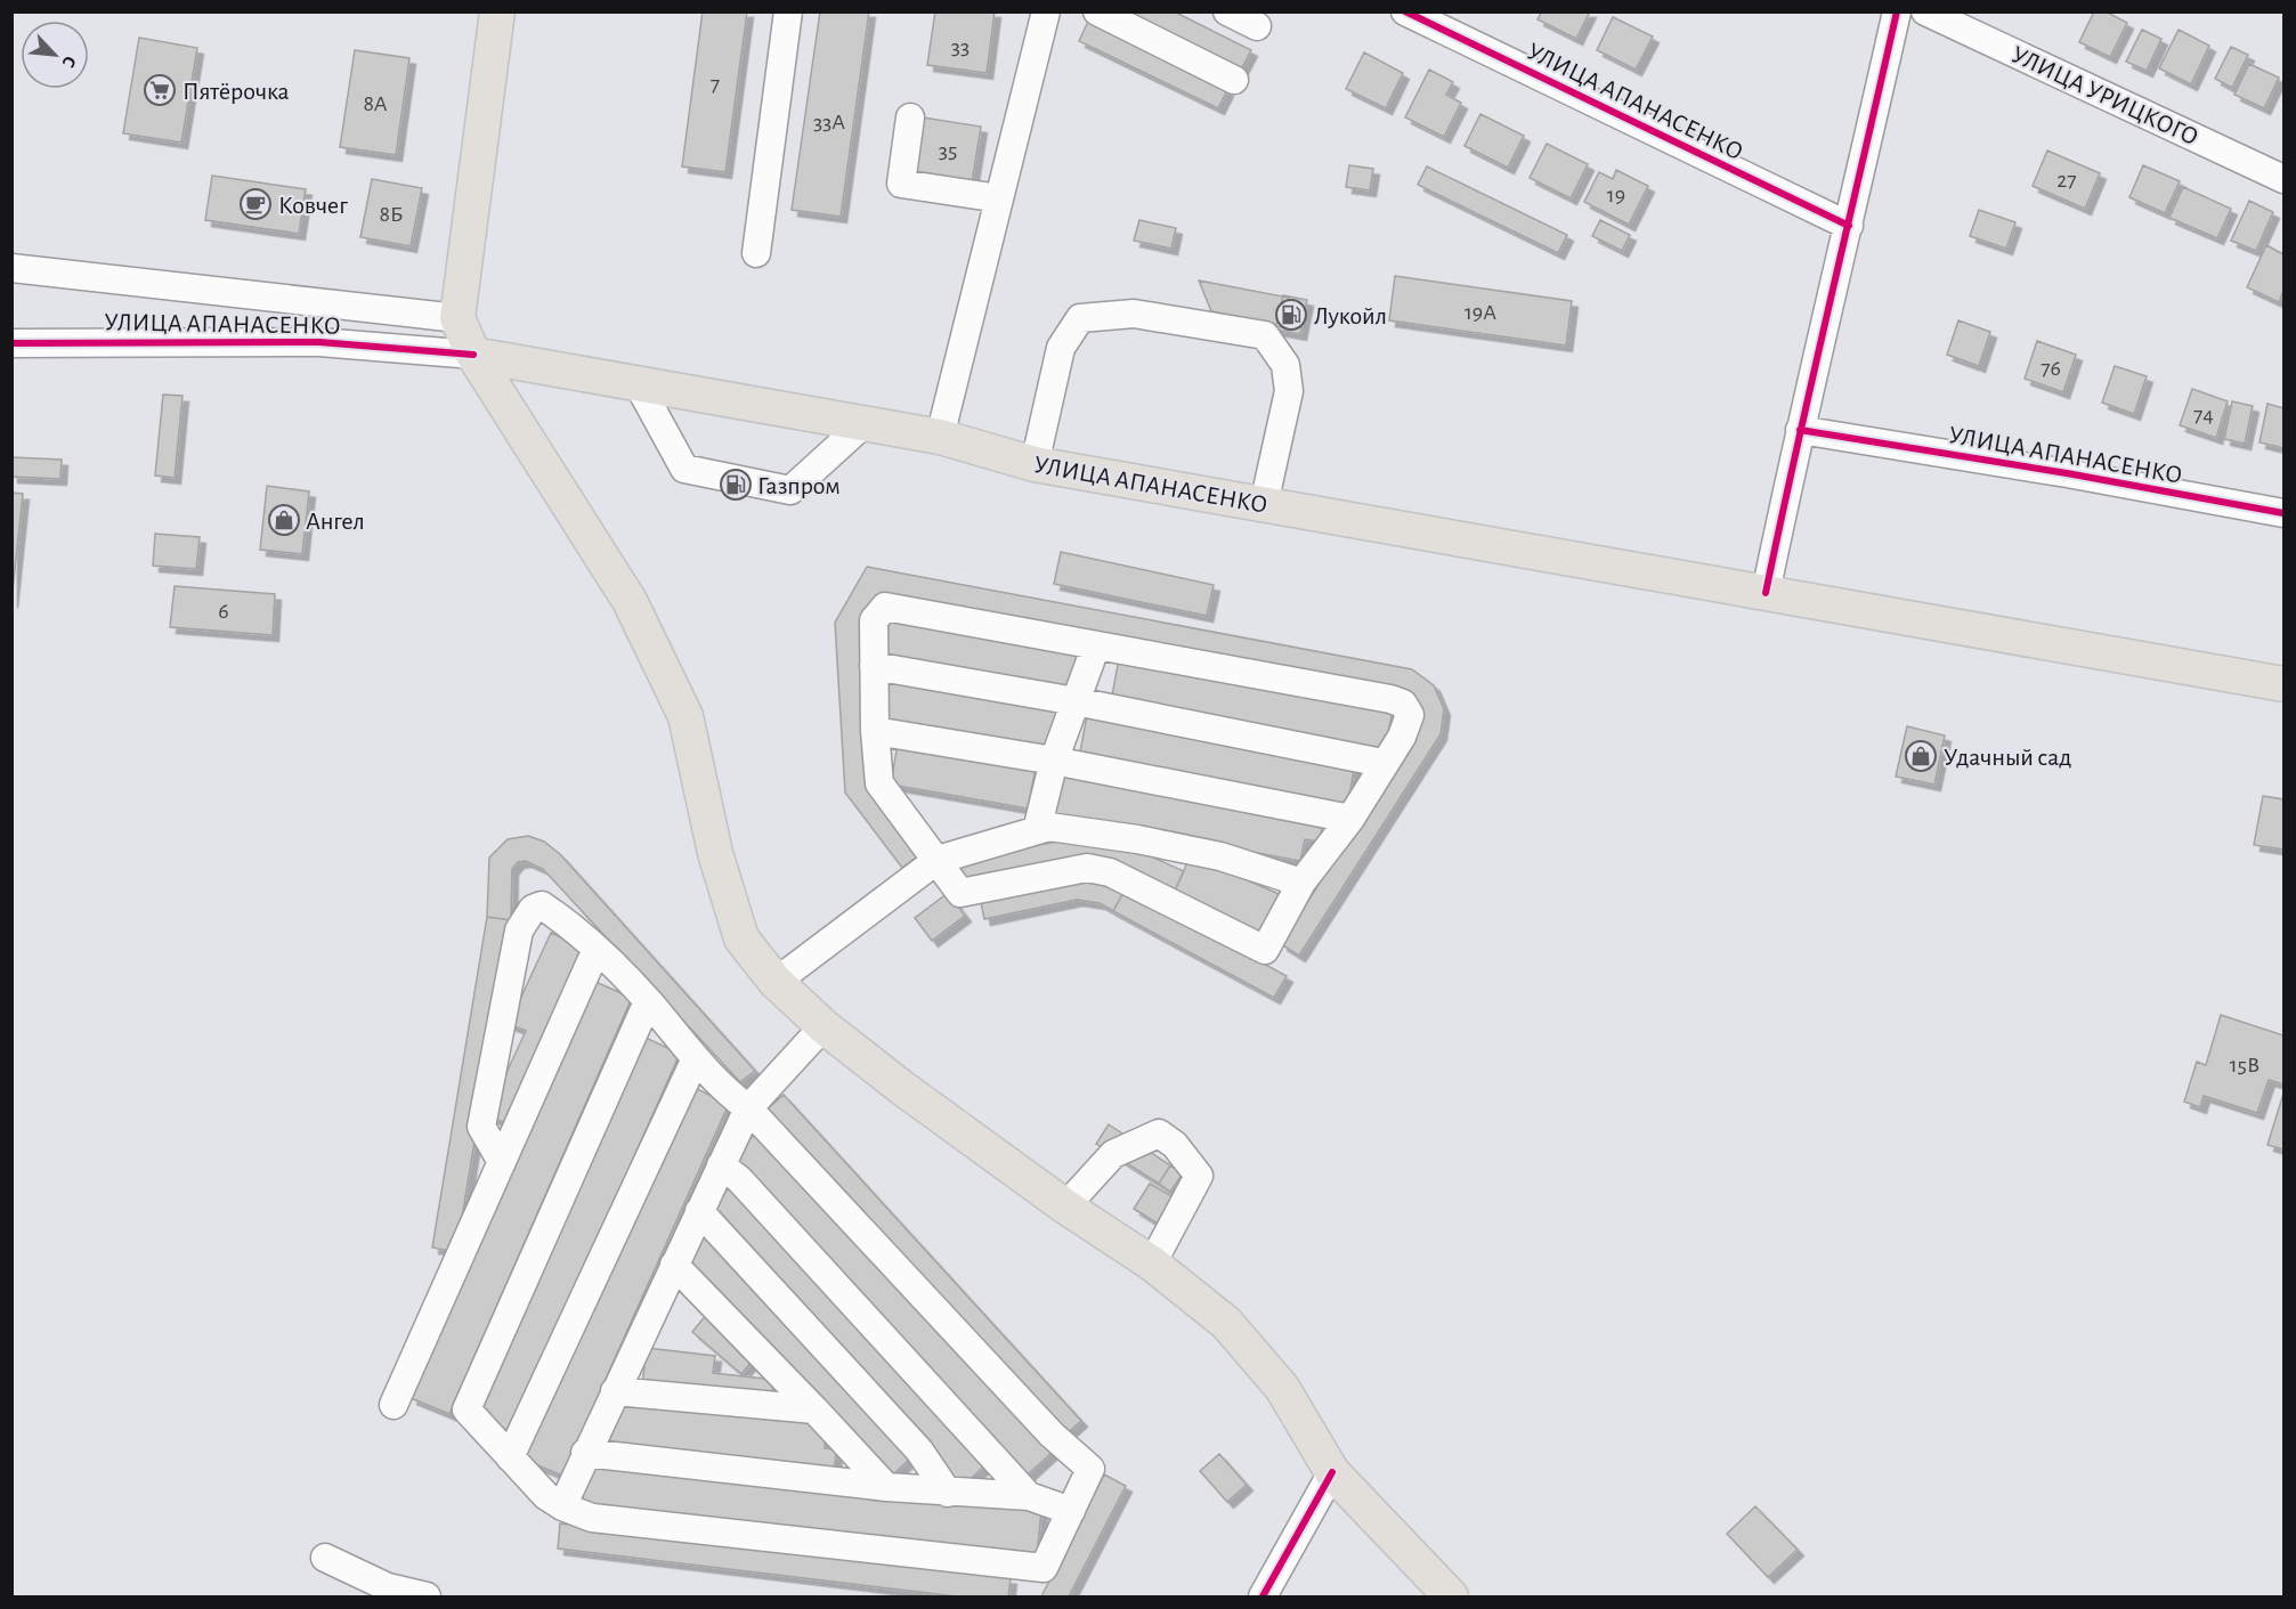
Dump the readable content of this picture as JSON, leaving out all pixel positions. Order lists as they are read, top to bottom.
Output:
{
  "streets": {
    "main road": ["УЛИЦА АПАНАСЕНКО"],
    "street": ["УЛИЦА УРИЦКОГО"]
  },
  "places": {
    "supermarket": ["Пятёрочка"],
    "cafe": ["Ковчег"],
    "fuel station": ["Лукойл", "Газпром"],
    "shop": ["Ангел", "Удачный сад"]
  },
  "house_numbers": [
    "33",
    "7",
    "8А",
    "33А",
    "35",
    "27",
    "19",
    "8Б",
    "19А",
    "76",
    "74",
    "6",
    "15В"
  ],
  "north": "bottom right"
}
